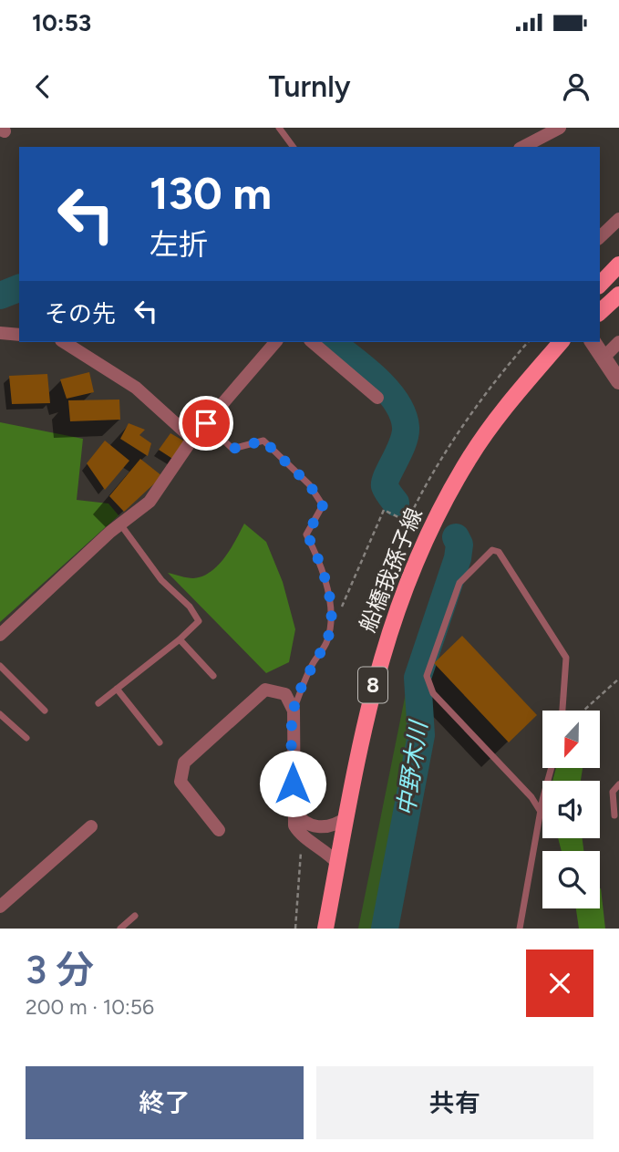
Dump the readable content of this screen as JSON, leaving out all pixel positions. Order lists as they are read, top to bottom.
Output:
{
  "streets": {
    "main road": ["船橋我孫子線", "8"]
  },
  "water": ["中野木川"],
  "north": "bottom",
  "page": {
    "status": "10:53",
    "header": "Turnly",
    "turn": ["130 m", "左折"],
    "then": "その先",
    "heading": ["3 分", "200 m · 10:56"],
    "buttons": ["終了", "共有"]
  }
}
